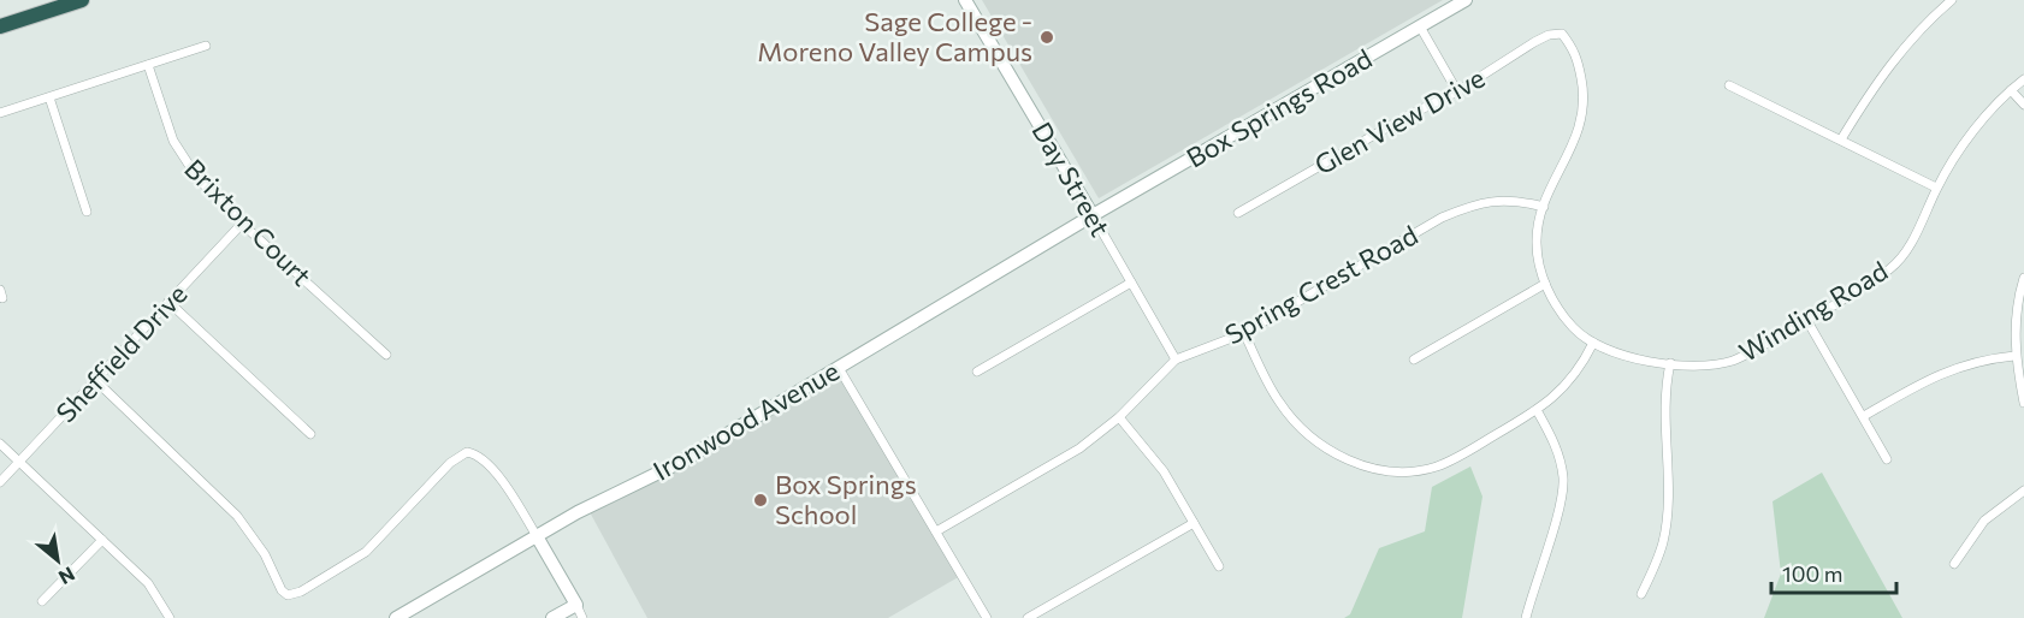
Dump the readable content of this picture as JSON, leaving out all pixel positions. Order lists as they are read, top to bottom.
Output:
{
  "streets": {
    "main road": ["Box Springs Road", "Day Street", "Ironwood Avenue"],
    "street": [
      "Glen View Drive",
      "Brixton Court",
      "Spring Crest Road",
      "Winding Road",
      "Sheffield Drive"
    ]
  },
  "crossings": [
    ["Box Springs Road", "Day Street"],
    ["Box Springs Road", "Ironwood Avenue"],
    ["Glen View Drive", "Winding Road"],
    ["Day Street", "Spring Crest Road"],
    ["Day Street", "Ironwood Avenue"],
    ["Brixton Court", "Sheffield Drive"],
    ["Spring Crest Road", "Winding Road"]
  ],
  "places": ["Sage College - Moreno Valley Campus", "Box Springs School"],
  "scale_bar": "100 m",
  "north": "bottom right"
}
